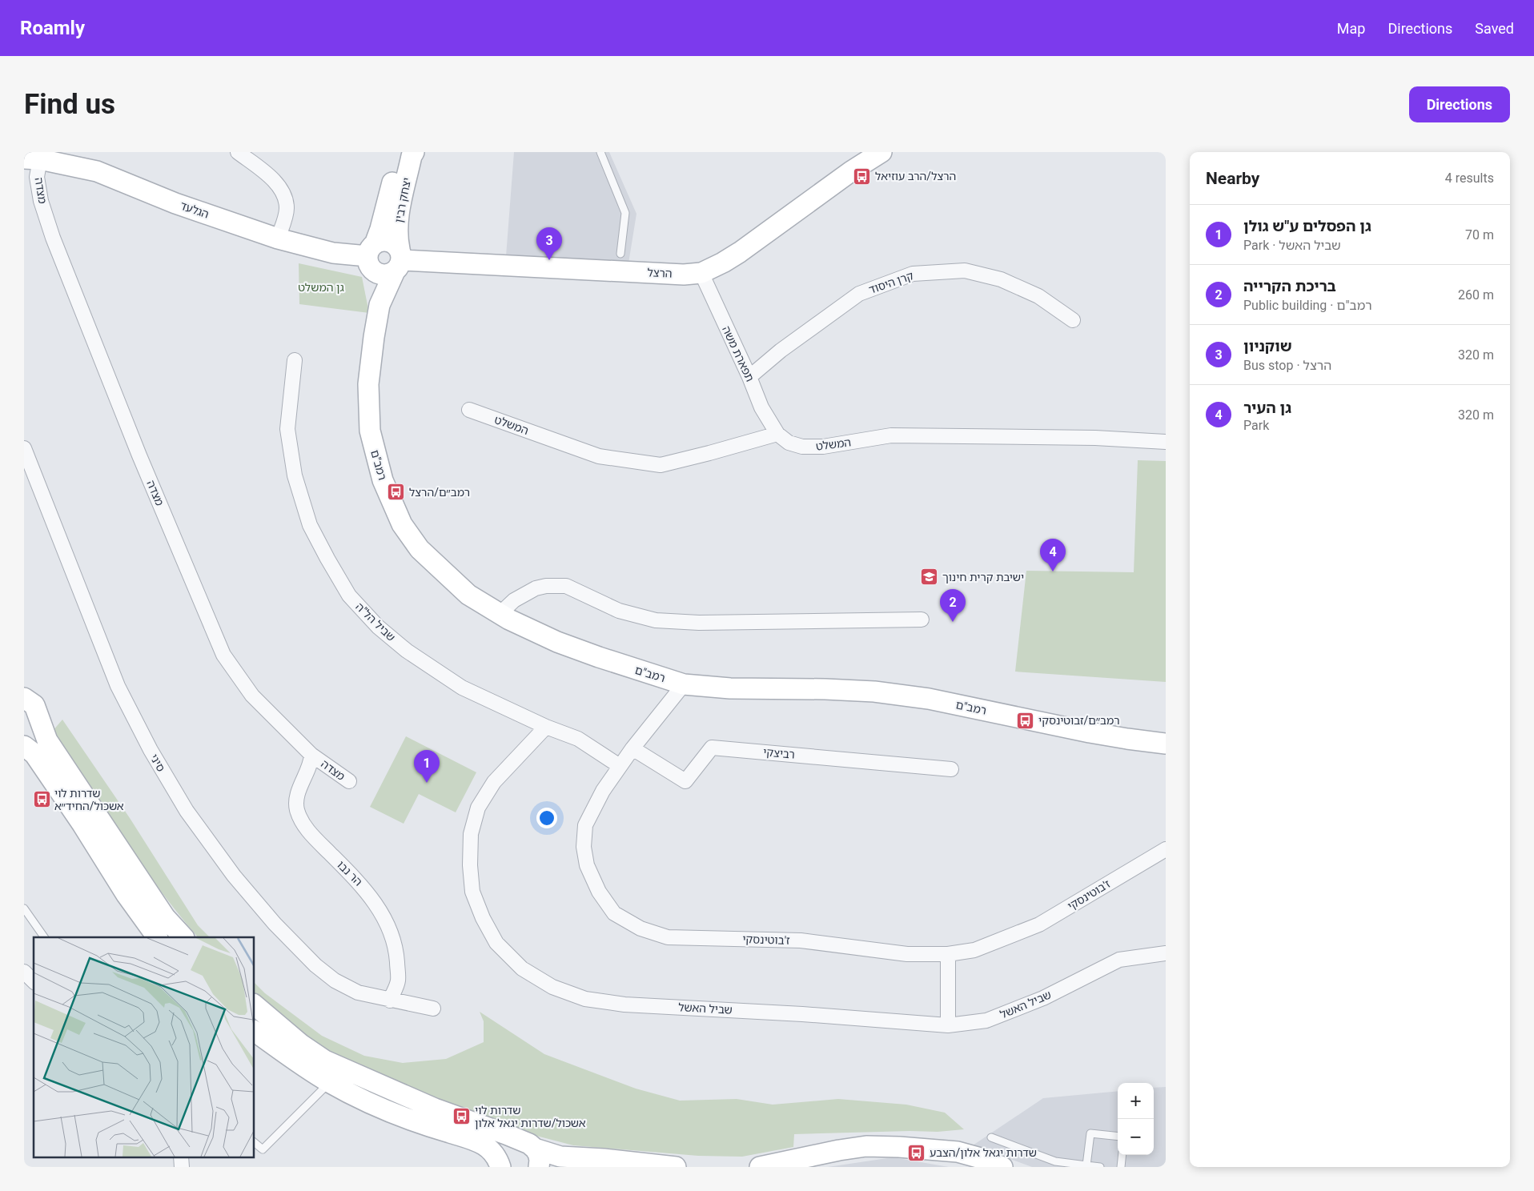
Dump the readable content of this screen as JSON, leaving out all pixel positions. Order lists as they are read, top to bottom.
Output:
{
  "streets": {
    "street": [
      "מצדה",
      "יצחק רבין",
      "הגלעד",
      "הרצל",
      "קרן היסוד",
      "תפארת משה",
      "המשלט",
      "רמב\"ם",
      "שביל הל\"ה",
      "רביצקי",
      "סיני",
      "הר נבו",
      "ז'בוטינסקי",
      "שביל האשל"
    ]
  },
  "crossings": [
    ["מצדה", "הגלעד"],
    ["מצדה", "הר נבו"],
    ["יצחק רבין", "הגלעד"],
    ["יצחק רבין", "הרצל"],
    ["יצחק רבין", "רמב\"ם"],
    ["הגלעד", "הרצל"],
    ["הגלעד", "רמב\"ם"],
    ["הרצל", "תפארת משה"],
    ["הרצל", "רמב\"ם"],
    ["קרן היסוד", "תפארת משה"],
    ["תפארת משה", "המשלט"],
    ["רמב\"ם", "ז'בוטינסקי"],
    ["שביל הל\"ה", "ז'בוטינסקי"],
    ["שביל הל\"ה", "שביל האשל"],
    ["רביצקי", "ז'בוטינסקי"],
    ["סיני", "הר נבו"]
  ],
  "parks": ["גן המשלט"],
  "places": {
    "bus stop": [
      "הרצל/הרב עוזיאל",
      "רמב״ם/הרצל",
      "רמב״ם/זבוטינסקי",
      "שדרות לוי אשכול/החיד״א",
      "שדרות לוי אשכול/שדרות יגאל אלון",
      "שדרות יגאל אלון/הצבע"
    ],
    "school or university": ["ישיבת קרית חינוך"]
  },
  "page": {
    "header": "Roamly",
    "nav": ["Map", "Directions", "Saved"],
    "buttons": "Directions",
    "title": "Find us",
    "heading": ["Nearby", "4 results"],
    "list": [
      {
        "mark": "1",
        "name": "גן הפסלים ע\"ש גולן",
        "note": "Park · שביל האשל",
        "value": "70 m"
      },
      {
        "mark": "2",
        "name": "בריכת הקרייה",
        "note": "Public building · רמב\"ם",
        "value": "260 m"
      },
      {
        "mark": "3",
        "name": "שוקניון",
        "note": "Bus stop · הרצל",
        "value": "320 m"
      },
      {
        "mark": "4",
        "name": "גן העיר",
        "note": "Park",
        "value": "320 m"
      }
    ],
    "pins": [
      "3",
      "4",
      "2",
      "1"
    ],
    "map_buttons": ["+", "−"]
  }
}
